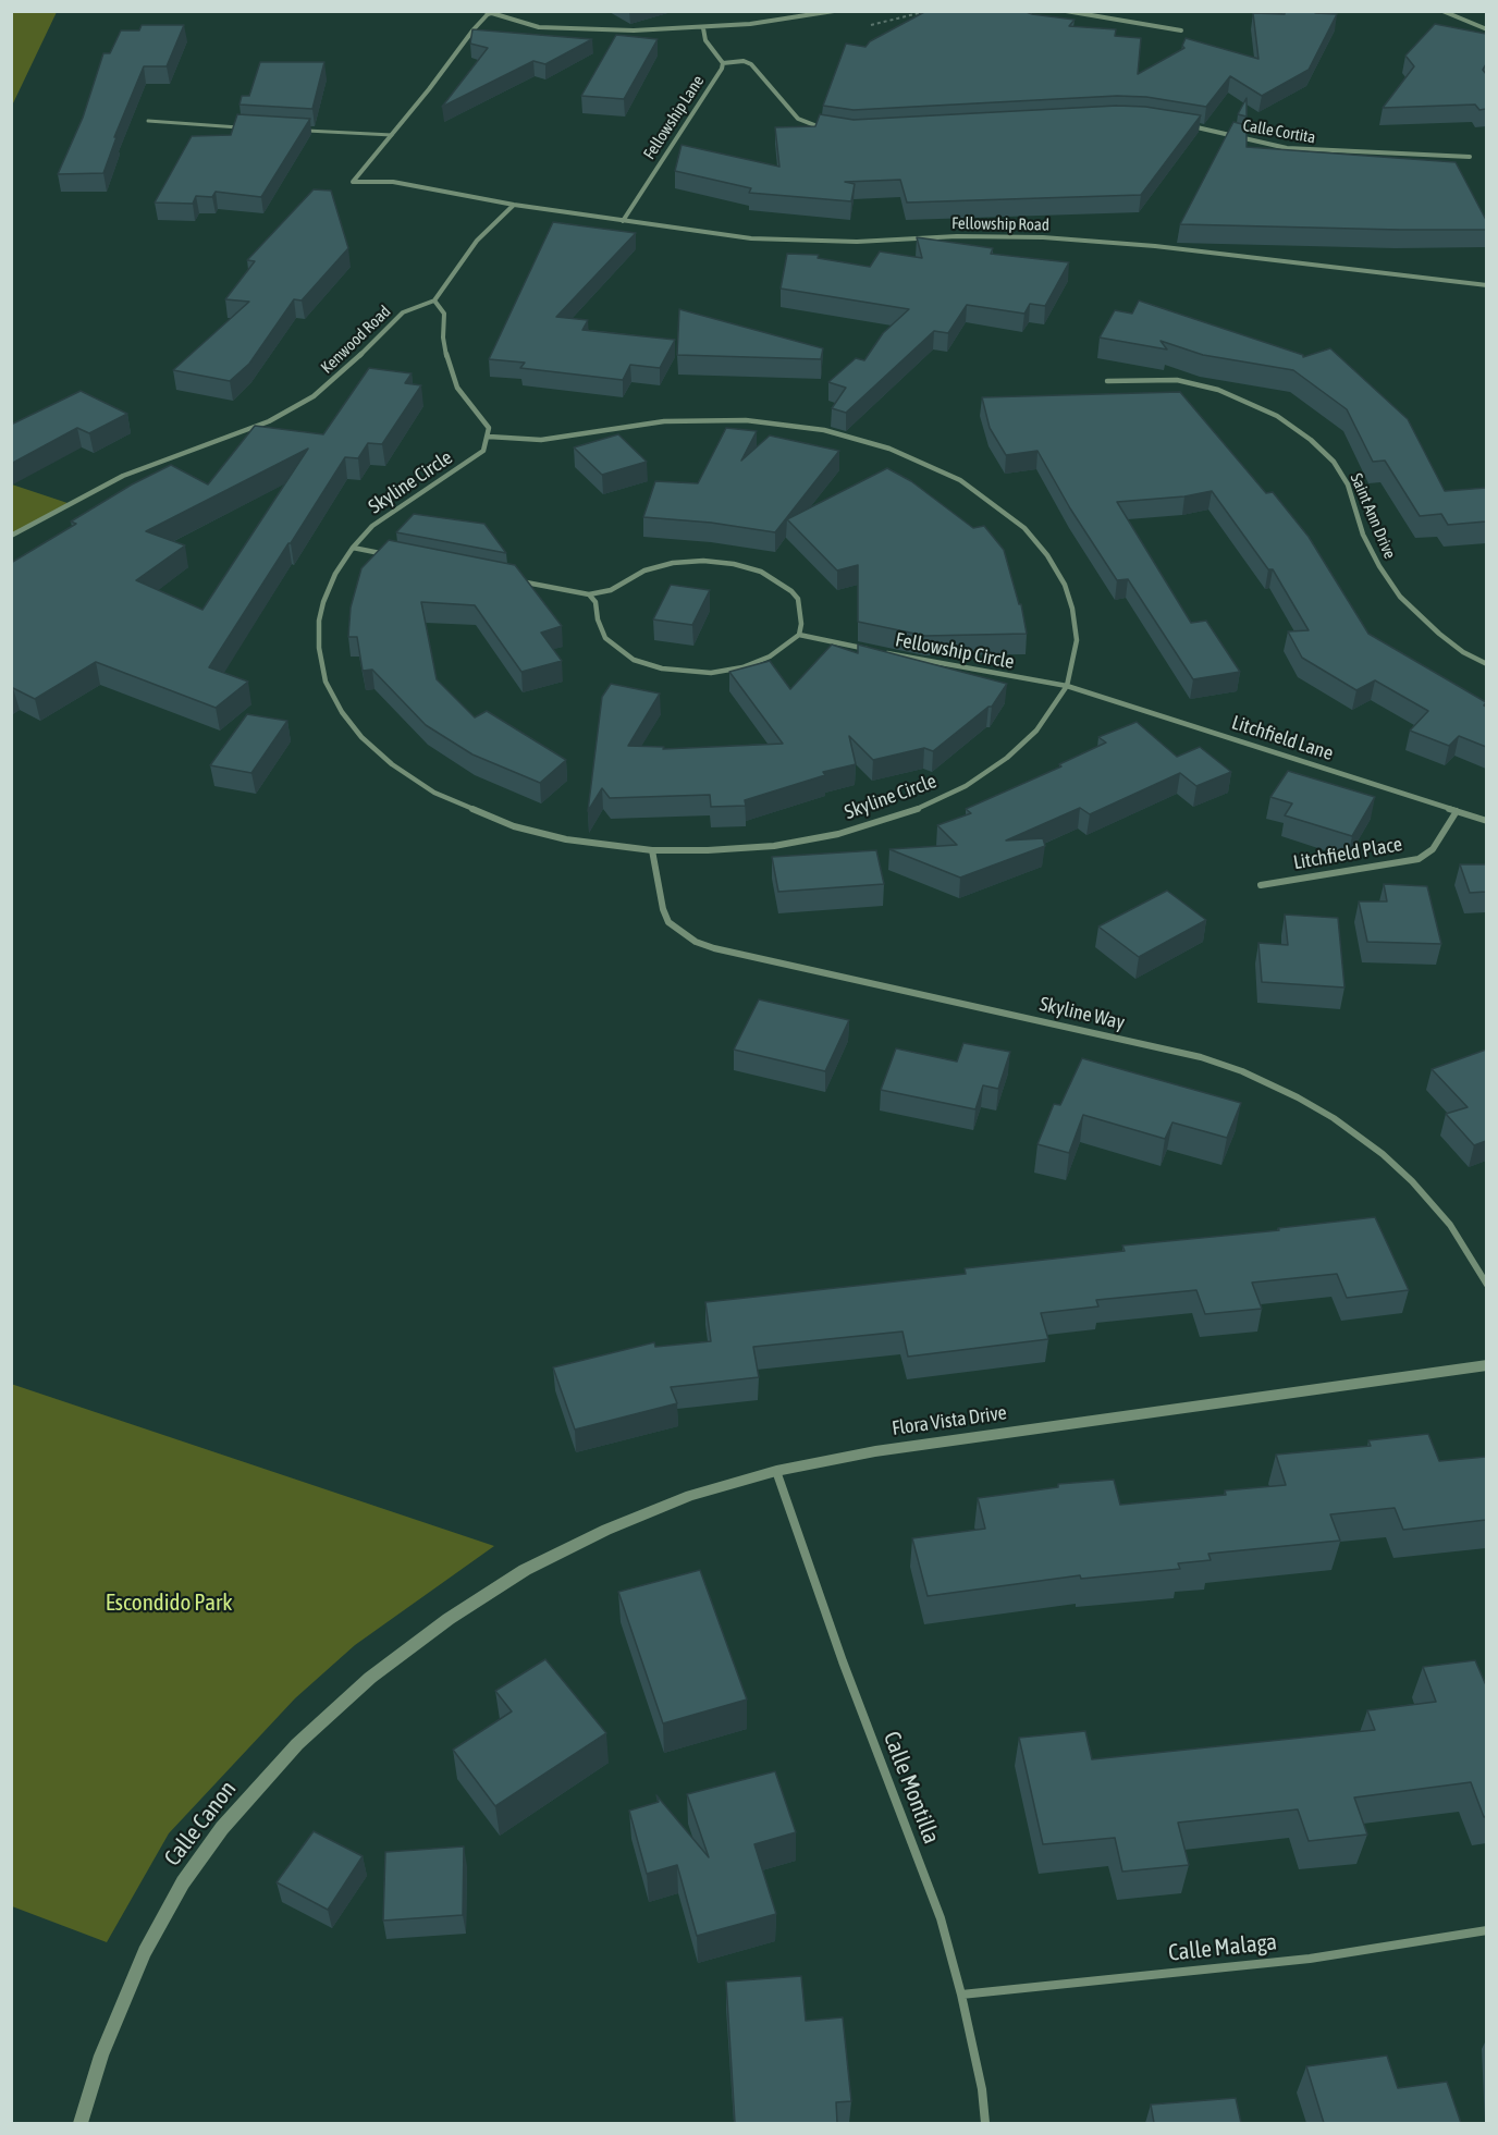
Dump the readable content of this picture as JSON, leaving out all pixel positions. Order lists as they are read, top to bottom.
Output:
{
  "streets": {
    "street": [
      "Fellowship Lane",
      "Calle Cortita",
      "Fellowship Road",
      "Kenwood Road",
      "Skyline Circle",
      "Saint Ann Drive",
      "Fellowship Circle",
      "Litchfield Lane",
      "Litchfield Place",
      "Skyline Way",
      "Flora Vista Drive",
      "Calle Montilla",
      "Calle Canon",
      "Calle Malaga"
    ]
  },
  "crossings": [
    ["Fellowship Lane", "Fellowship Road"],
    ["Skyline Circle", "Fellowship Circle"],
    ["Skyline Circle", "Litchfield Lane"],
    ["Skyline Circle", "Skyline Way"],
    ["Fellowship Circle", "Litchfield Lane"],
    ["Litchfield Lane", "Litchfield Place"],
    ["Flora Vista Drive", "Calle Montilla"],
    ["Flora Vista Drive", "Calle Canon"],
    ["Calle Montilla", "Calle Malaga"]
  ],
  "parks": ["Escondido Park"]
}
